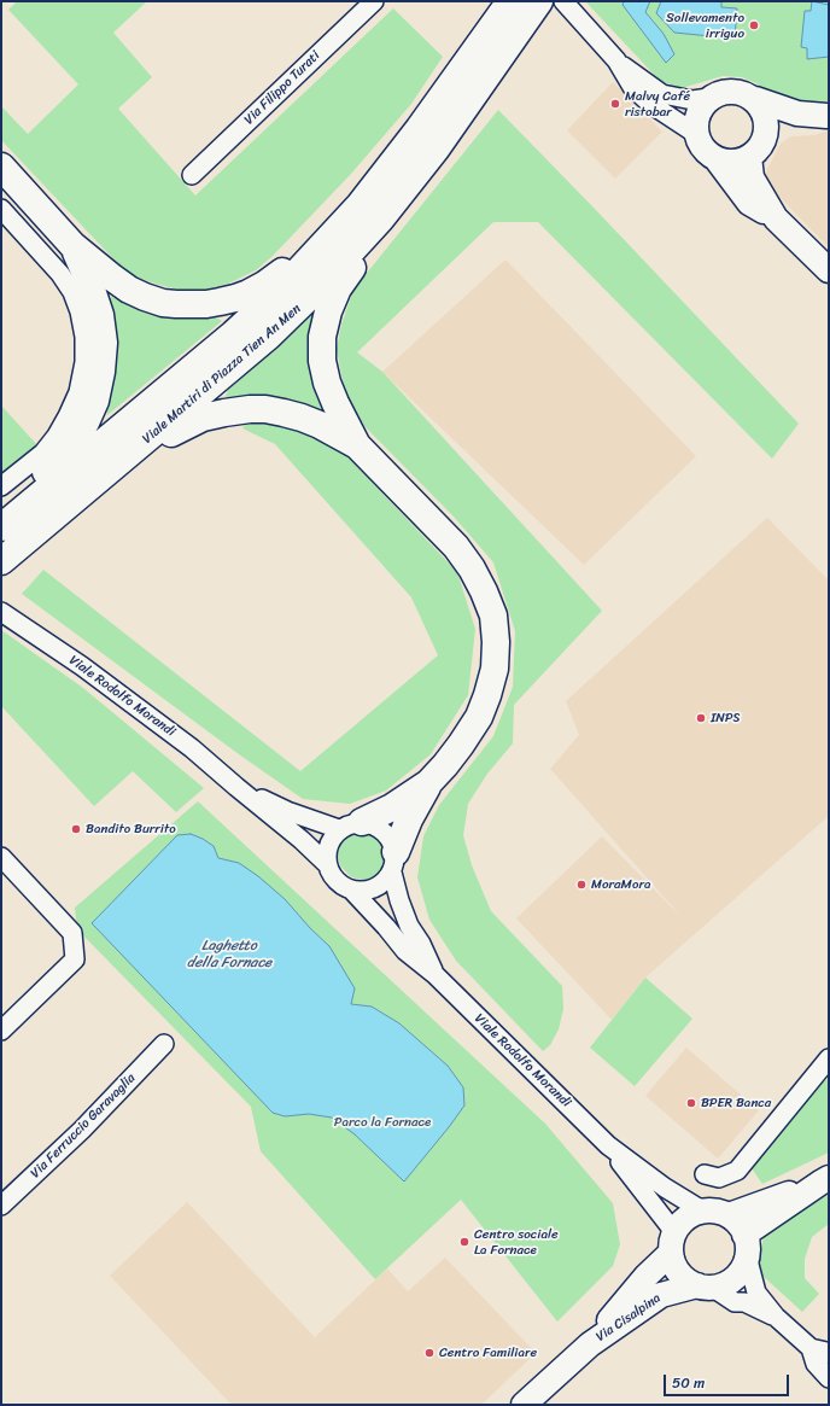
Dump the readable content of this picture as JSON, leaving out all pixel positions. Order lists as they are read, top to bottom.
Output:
{
  "streets": {
    "highway": ["Viale Martiri di Piazza Tien An Men"],
    "main road": ["Via Cisalpina"],
    "street": ["Via Filippo Turati", "Viale Rodolfo Morandi", "Via Ferruccio Garavaglia"]
  },
  "crossings": [
    ["Viale Rodolfo Morandi", "Via Cisalpina"]
  ],
  "water": ["Laghetto della Fornace"],
  "parks": ["Parco la Fornace"],
  "places": [
    "Sollevamento irriguo",
    "Malvy Café ristobar",
    "INPS",
    "Bandito Burrito",
    "MoraMora",
    "BPER Banca",
    "Centro sociale La Fornace",
    "Centro Familiare"
  ],
  "scale_bar": "50 m"
}
